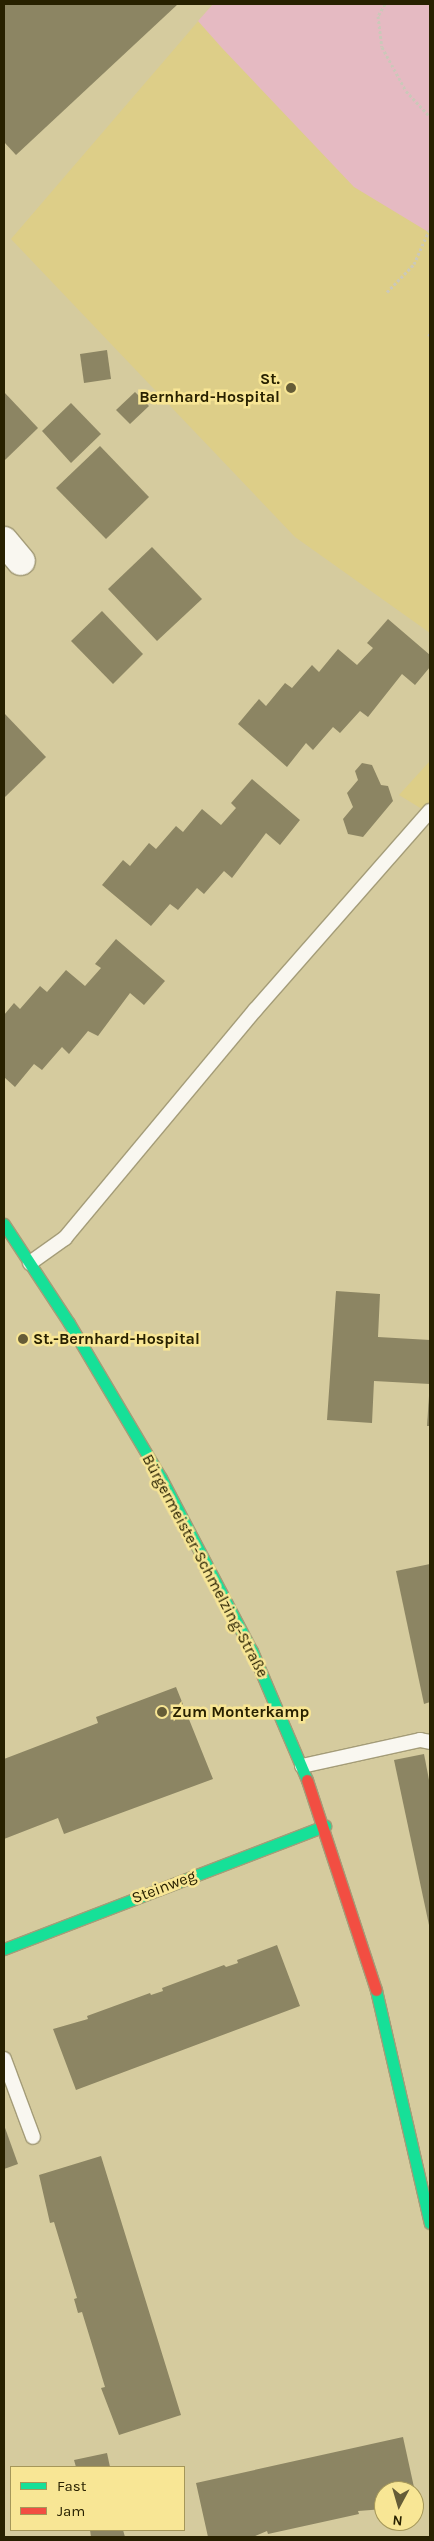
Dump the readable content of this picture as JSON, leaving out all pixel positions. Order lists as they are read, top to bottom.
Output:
{
  "streets": {
    "street": ["Bürgermeister-Schmelzing-Straße", "Steinweg"]
  },
  "crossings": [
    ["Bürgermeister-Schmelzing-Straße", "Steinweg"]
  ],
  "places": ["St. Bernhard-Hospital", "St.-Bernhard-Hospital", "Zum Monterkamp"],
  "legend": ["Fast", "Jam"],
  "north": "bottom"
}
